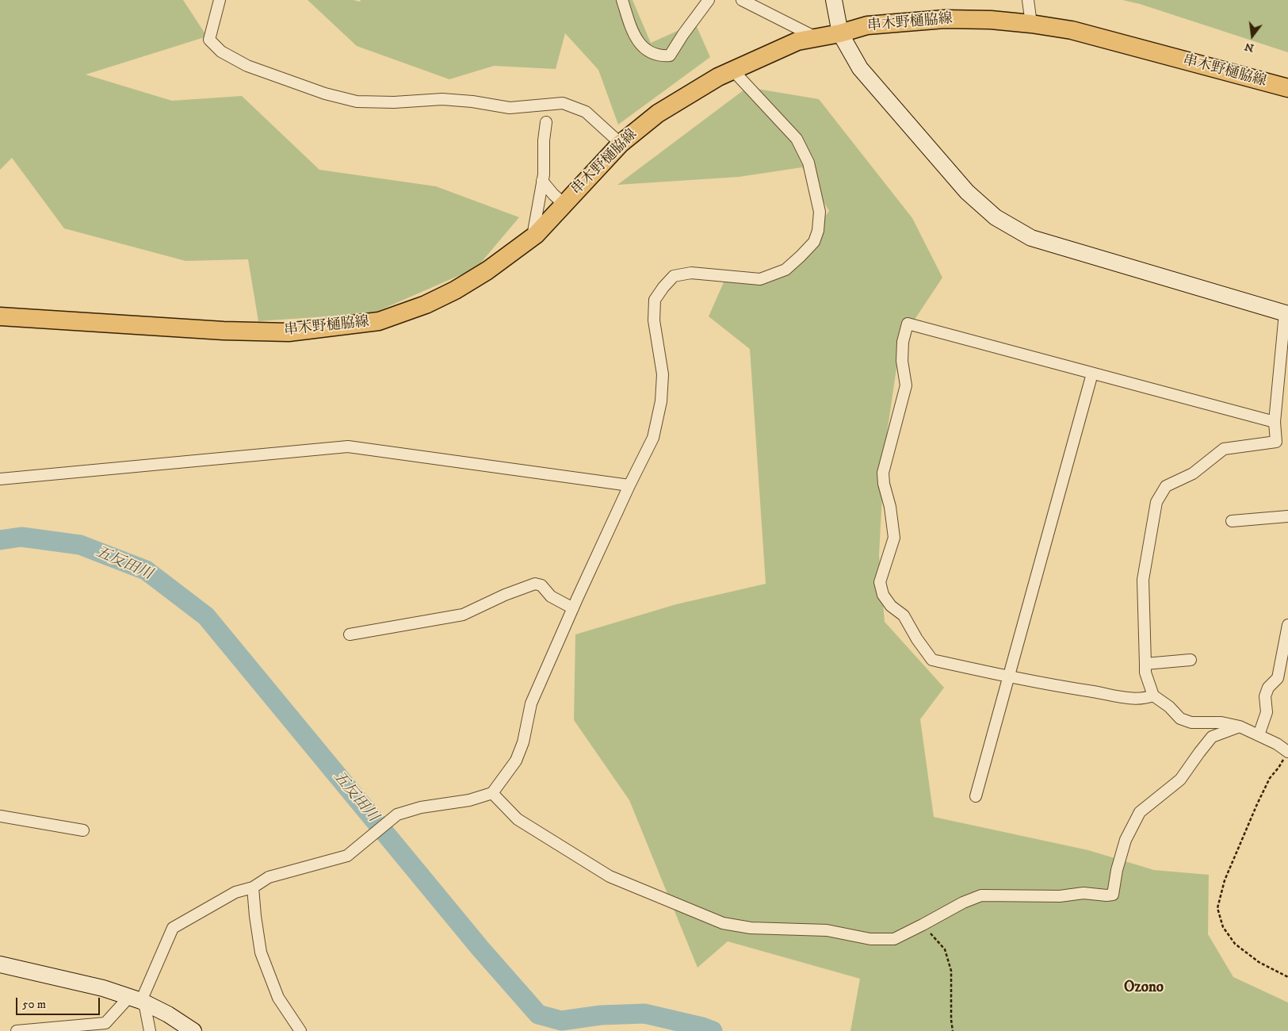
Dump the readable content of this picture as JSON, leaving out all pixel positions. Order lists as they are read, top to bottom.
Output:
{
  "streets": {
    "main road": ["串木野樋脇線"]
  },
  "districts": ["Ozono"],
  "water": ["五反田川"],
  "scale_bar": "50 m",
  "north": "bottom"
}
